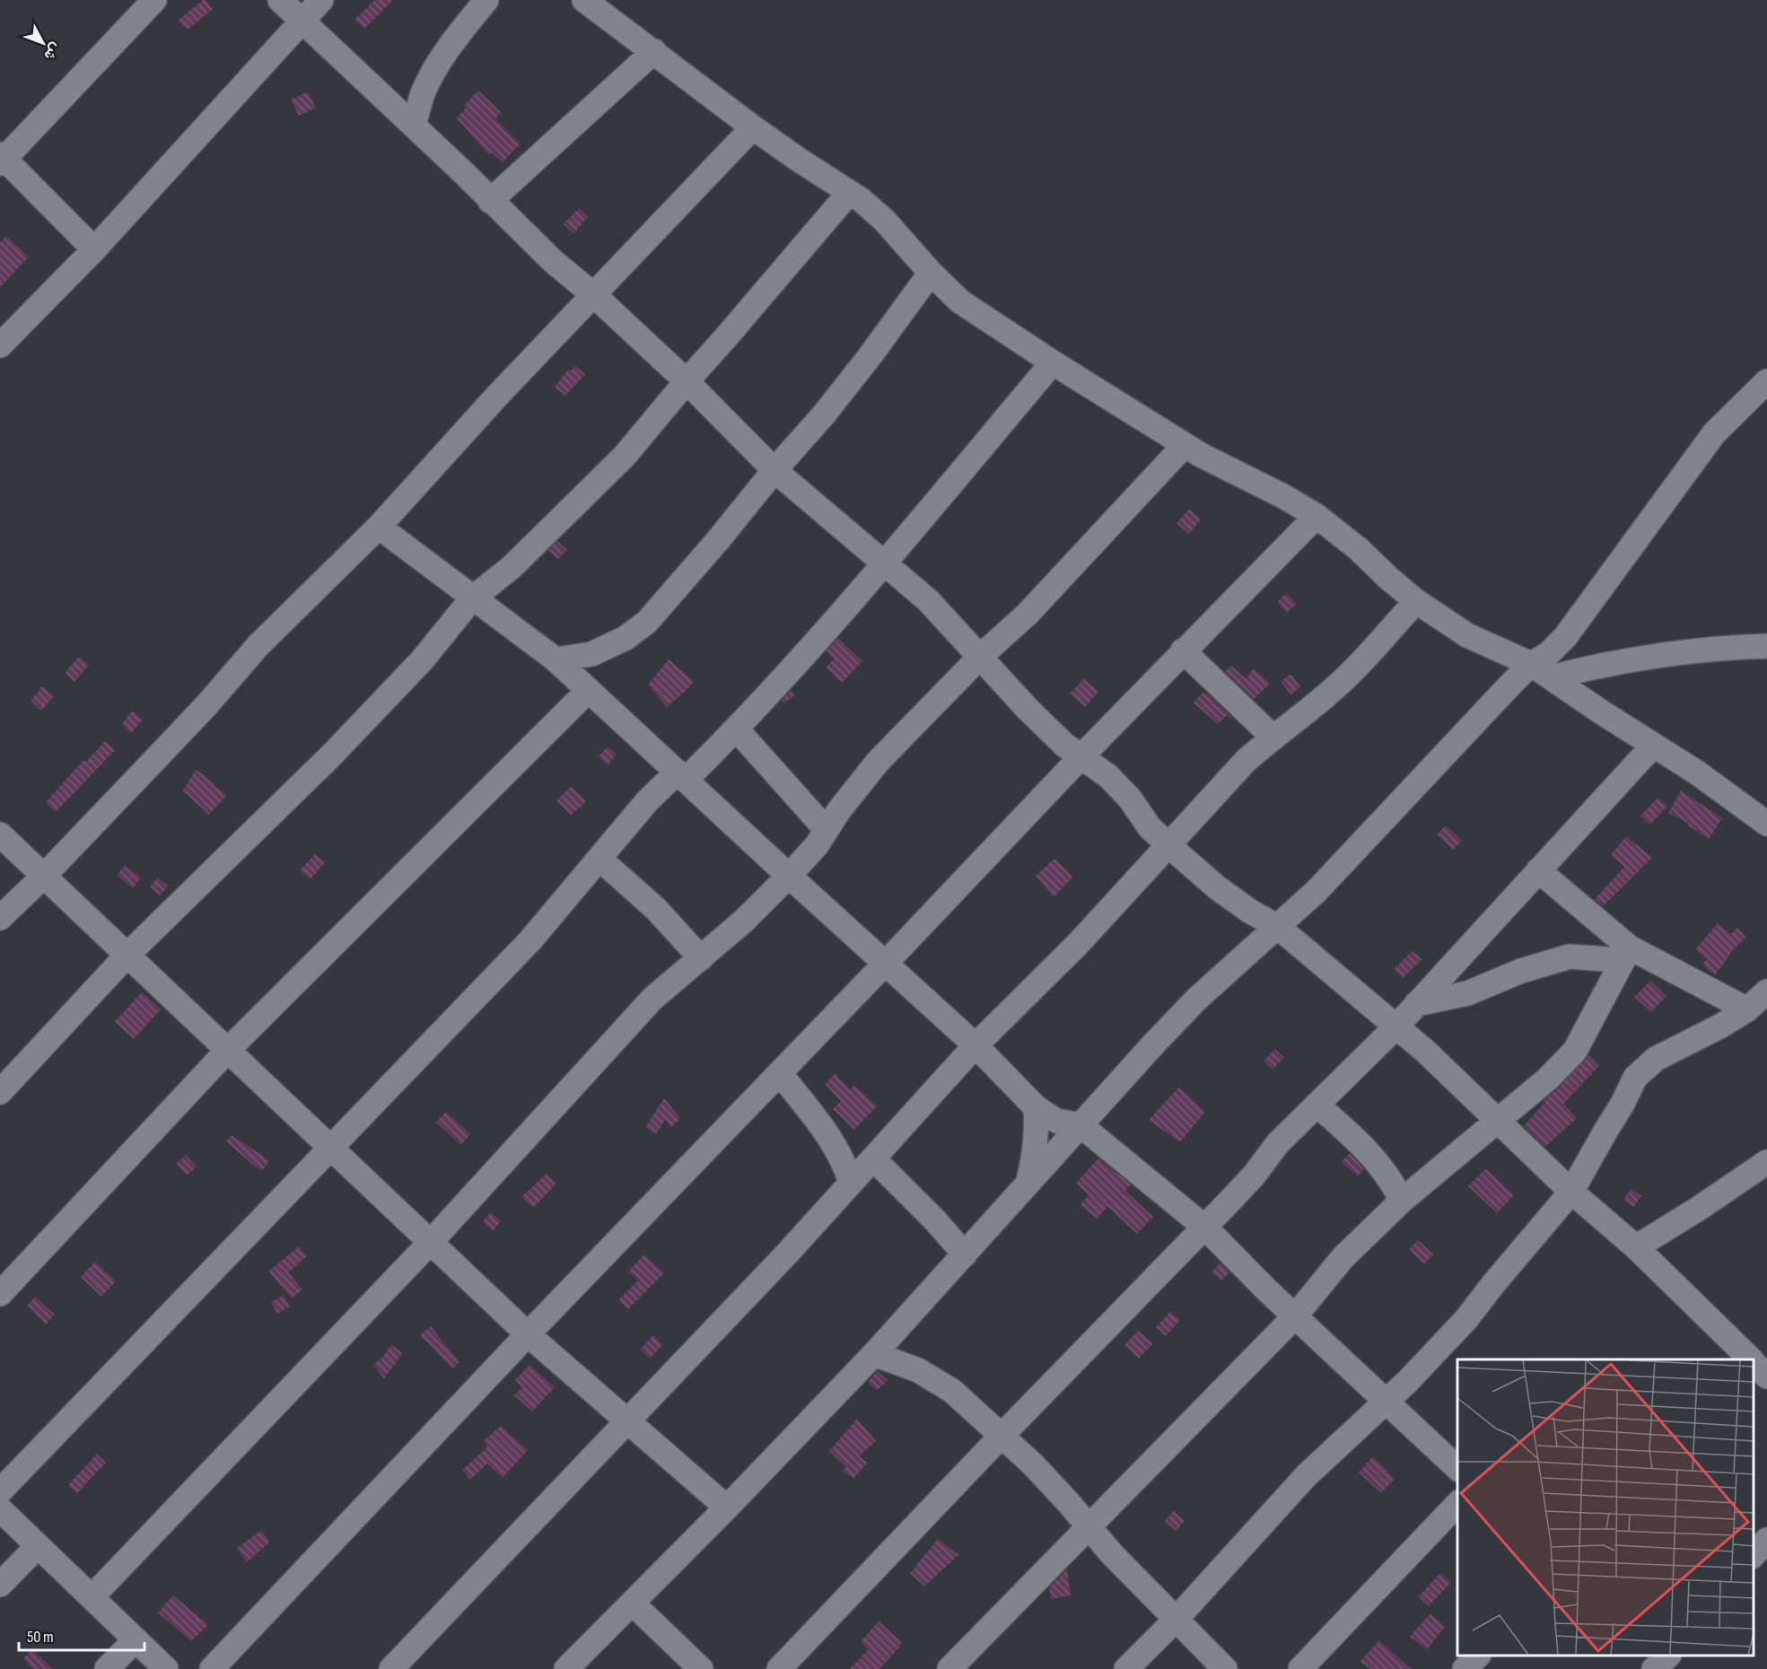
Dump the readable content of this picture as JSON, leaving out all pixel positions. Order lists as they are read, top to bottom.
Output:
{
  "scale_bar": "50 m",
  "north": "bottom right"
}
